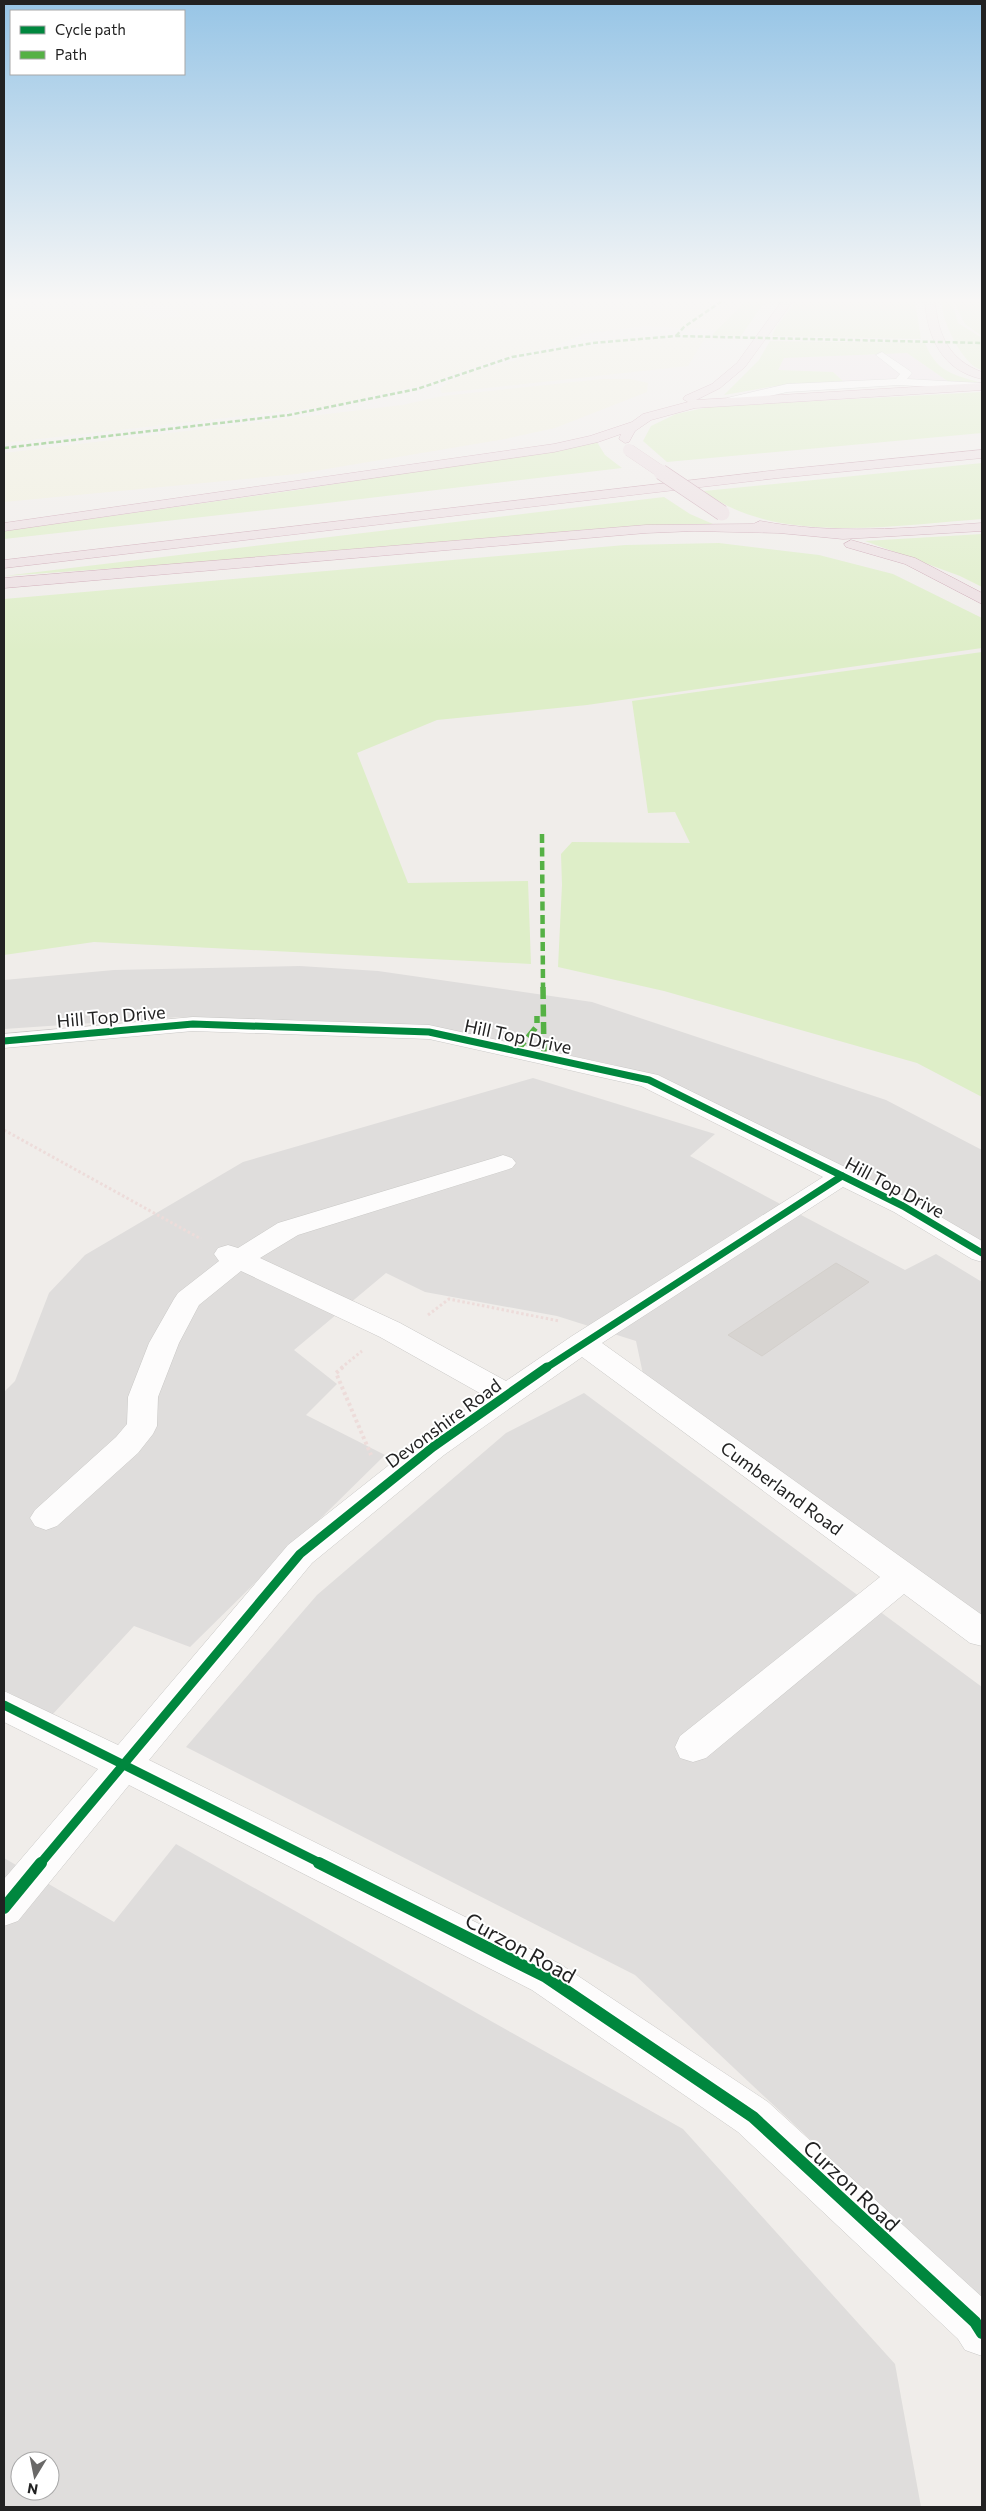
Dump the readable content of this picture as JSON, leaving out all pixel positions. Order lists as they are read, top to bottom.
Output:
{
  "streets": {
    "street": [
      "Hill Top Drive",
      "Devonshire Road",
      "Cumberland Road",
      "Curzon Road"
    ]
  },
  "crossings": [
    ["Hill Top Drive", "Devonshire Road"],
    ["Devonshire Road", "Cumberland Road"],
    ["Devonshire Road", "Curzon Road"]
  ],
  "legend": ["Cycle path", "Path"],
  "north": "bottom"
}
